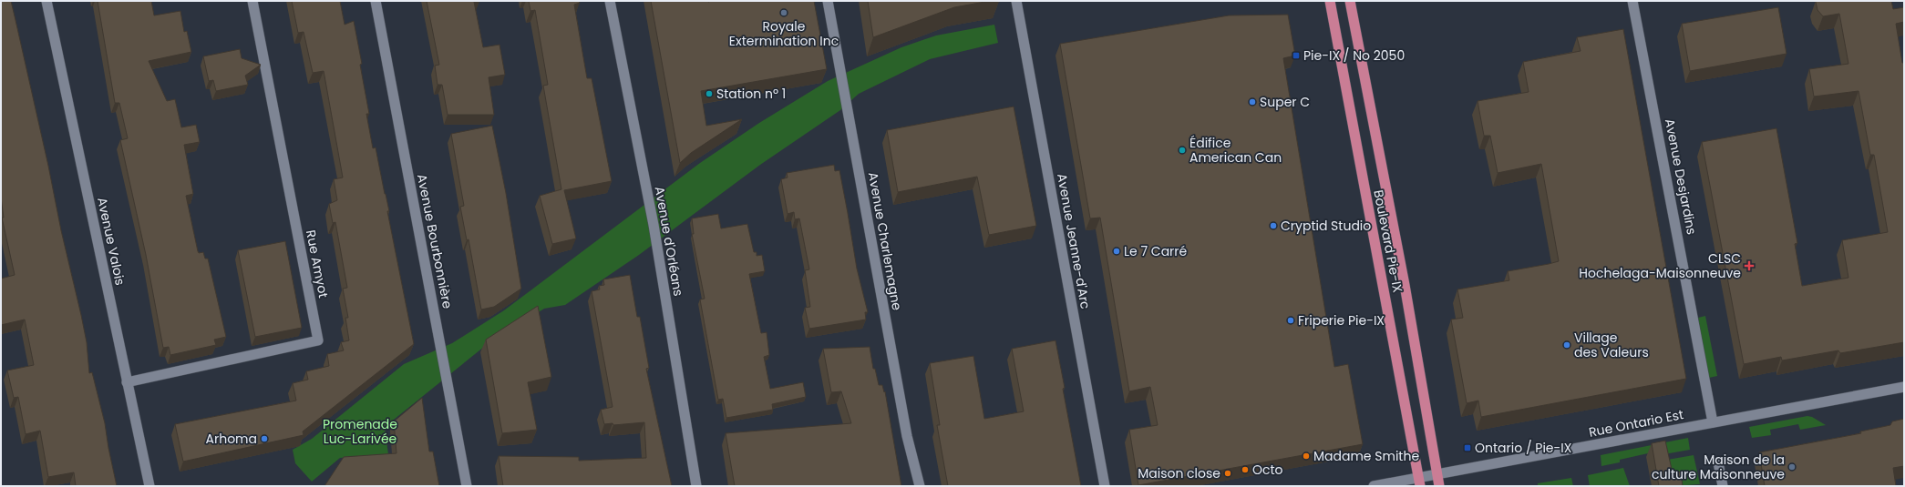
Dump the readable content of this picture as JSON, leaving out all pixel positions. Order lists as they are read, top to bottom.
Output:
{
  "streets": {
    "main road": ["Boulevard Pie-IX"],
    "street": [
      "Avenue Desjardins",
      "Avenue Valois",
      "Avenue Bourbonnière",
      "Avenue d'Orléans",
      "Avenue Charlemagne",
      "Avenue Jeanne-d'Arc",
      "Rue Amyot",
      "Rue Ontario Est"
    ]
  },
  "crossings": [
    ["Avenue Desjardins", "Rue Ontario Est"],
    ["Avenue Valois", "Rue Amyot"],
    ["Boulevard Pie-IX", "Rue Ontario Est"]
  ],
  "parks": ["Promenade Luc-Larivée"],
  "places": {
    "other": [
      "Royale Extermination Inc",
      "Station nº 1",
      "Super C",
      "Édifice American Can",
      "Cryptid Studio",
      "Le 7 Carré",
      "Friperie Pie-IX",
      "Village des Valeurs",
      "Arhoma",
      "Madame Smithe",
      "Maison de la culture Maisonneuve",
      "Octo",
      "Maison close"
    ],
    "transit": ["Pie-IX / No 2050", "Ontario / Pie-IX"],
    "health": ["CLSC Hochelaga-Maisonneuve"]
  }
}
